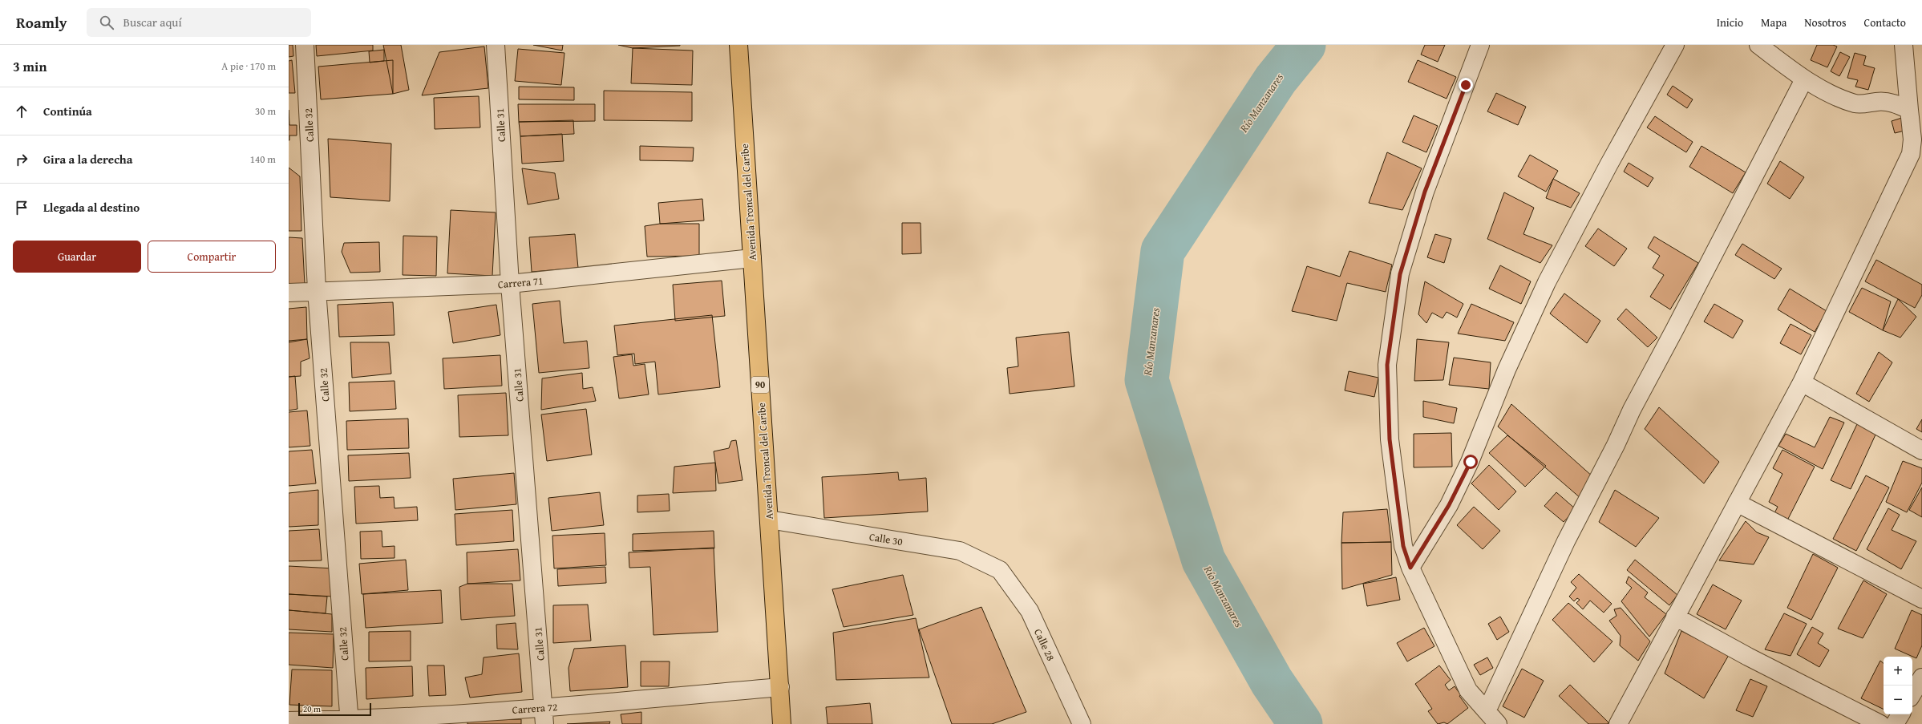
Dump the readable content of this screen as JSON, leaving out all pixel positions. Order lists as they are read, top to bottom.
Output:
{
  "streets": {
    "highway": ["Avenida Troncal del Caribe", "90"],
    "street": [
      "Calle 32",
      "Calle 31",
      "Carrera 71",
      "Calle 30",
      "Calle 28",
      "Carrera 72"
    ]
  },
  "crossings": [
    ["Calle 32", "Carrera 71"],
    ["Calle 32", "Carrera 72"],
    ["Calle 31", "Carrera 71"],
    ["Calle 31", "Carrera 72"],
    ["Avenida Troncal del Caribe", "Carrera 71"],
    ["Avenida Troncal del Caribe", "Calle 30"],
    ["Avenida Troncal del Caribe", "Carrera 72"],
    ["Calle 30", "Calle 28"]
  ],
  "water": ["Río Manzanares"],
  "scale_bar": "20 m",
  "page": {
    "header": "Roamly",
    "search": "Buscar aquí",
    "nav": [
      "Inicio",
      "Mapa",
      "Nosotros",
      "Contacto"
    ],
    "heading": ["3 min", "A pie · 170 m"],
    "list": [
      ["Continúa", "30 m"],
      ["Gira a la derecha", "140 m"],
      "Llegada al destino"
    ],
    "buttons": ["Guardar", "Compartir"],
    "map_buttons": ["+", "−"],
    "scale": "20 m"
  }
}
